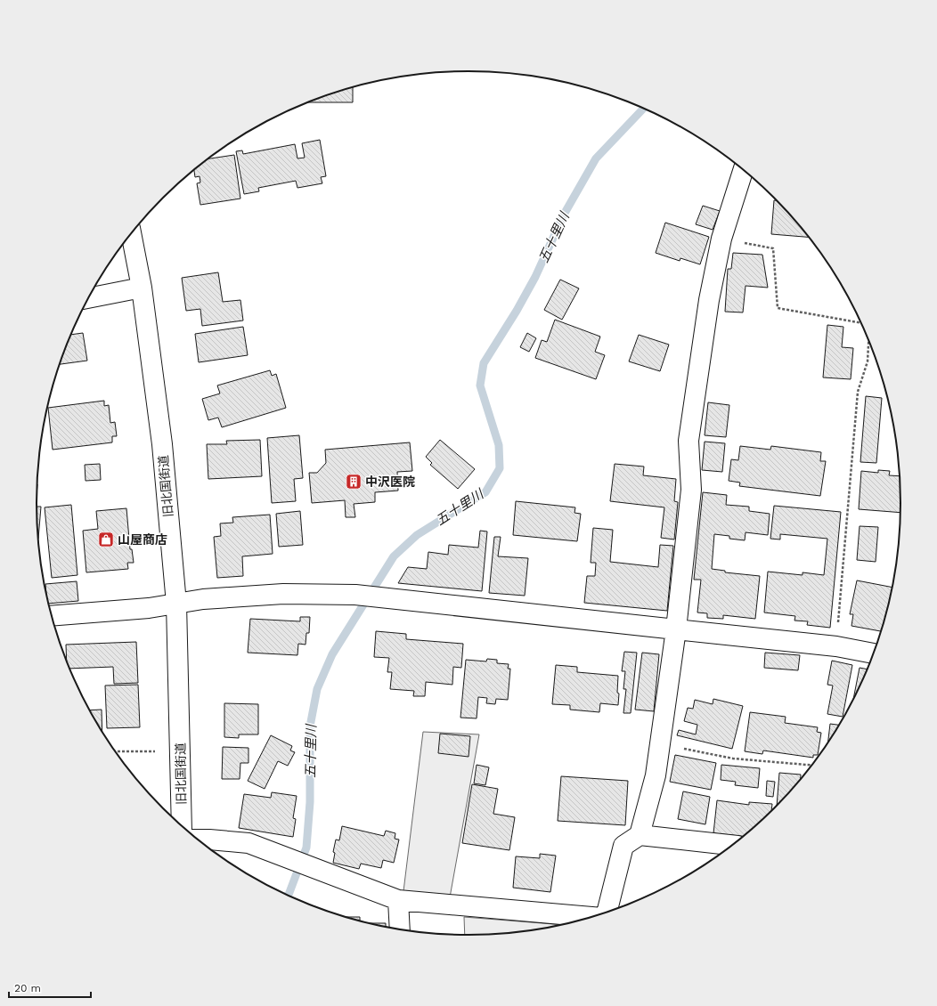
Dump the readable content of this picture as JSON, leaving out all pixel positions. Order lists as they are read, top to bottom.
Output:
{
  "streets": {
    "street": ["旧北国街道"]
  },
  "water": ["五十里川"],
  "places": {
    "building": ["中沢医院"],
    "shop": ["山屋商店"]
  },
  "scale_bar": "20 m"
}
